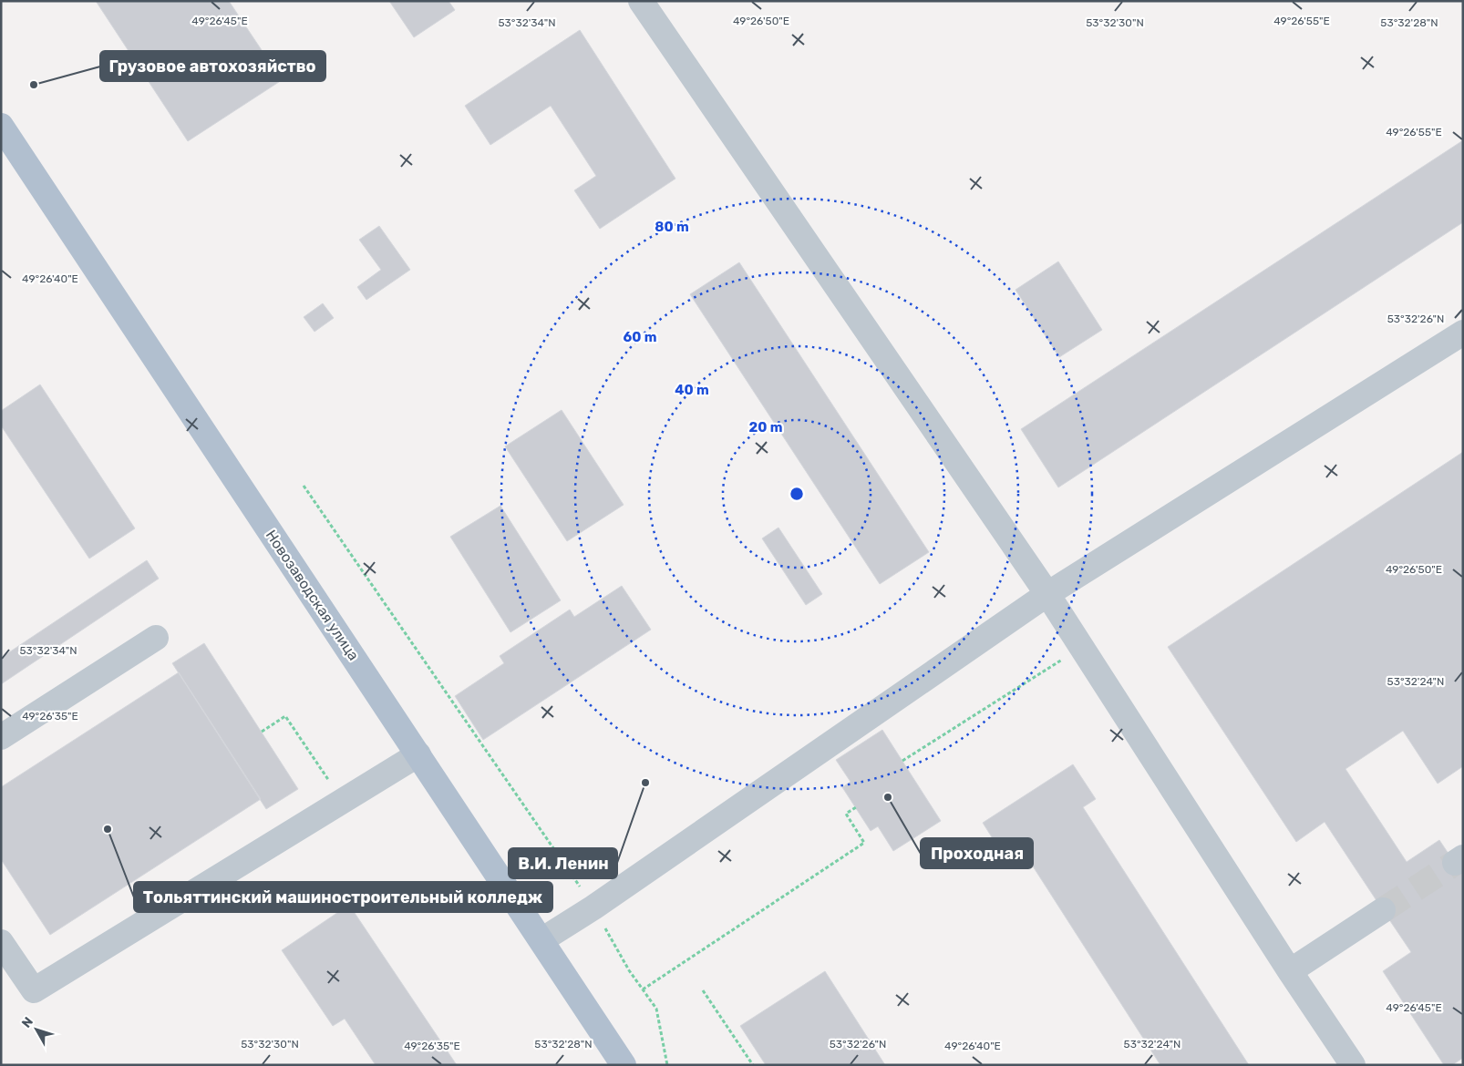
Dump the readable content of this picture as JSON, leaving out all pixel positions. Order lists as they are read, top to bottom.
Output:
{
  "streets": {
    "main road": ["Новозаводская улица"]
  },
  "places": [
    "Грузовое автохозяйство",
    "В.И. Ленин",
    "Проходная",
    "Тольяттинский машиностроительный колледж"
  ],
  "north": "top left",
  "coordinates": [
    "49°26'55\"E",
    "49°26'45\"E",
    "49°26'50\"E",
    "53°32'34\"N",
    "53°32'30\"N",
    "53°32'28\"N",
    "49°26'40\"E",
    "53°32'26\"N",
    "53°32'24\"N",
    "49°26'35\"E"
  ],
  "rings": [
    "80 m",
    "60 m",
    "40 m",
    "20 m"
  ]
}
